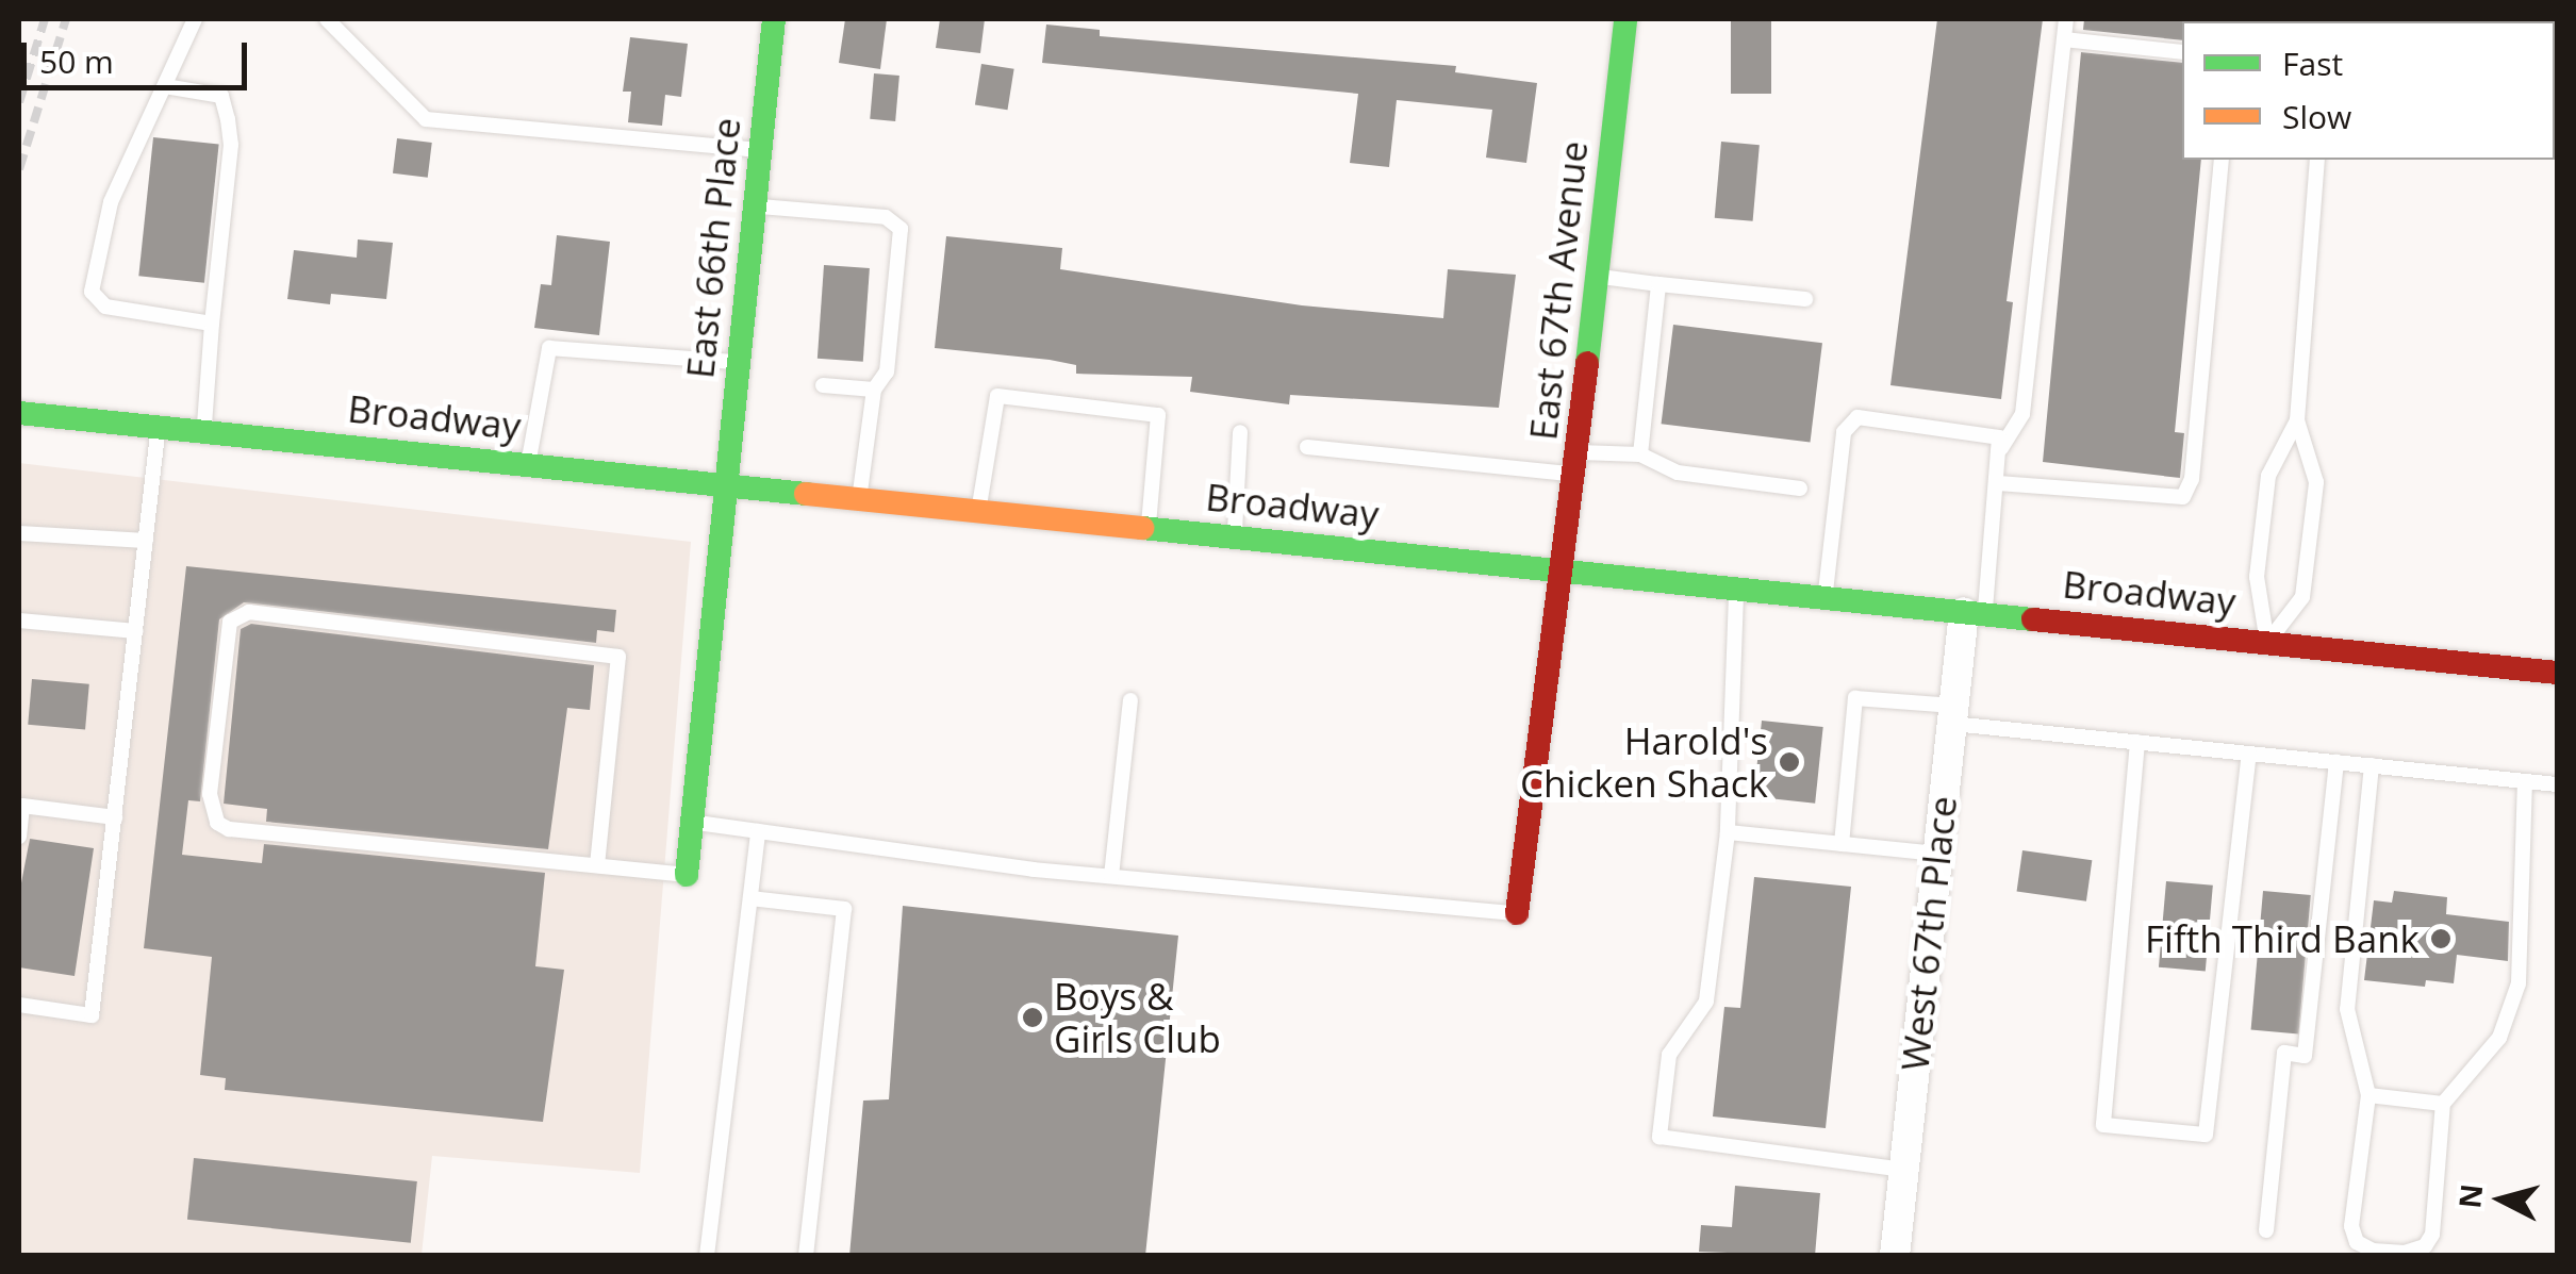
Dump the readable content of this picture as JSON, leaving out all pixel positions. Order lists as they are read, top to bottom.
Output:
{
  "streets": {
    "main road": ["East 66th Place", "East 67th Avenue", "Broadway"],
    "street": ["West 67th Place"]
  },
  "crossings": [
    ["East 66th Place", "Broadway"],
    ["East 67th Avenue", "Broadway"],
    ["Broadway", "West 67th Place"]
  ],
  "places": ["Harold's Chicken Shack", "Fifth Third Bank", "Boys & Girls Club"],
  "legend": ["Fast", "Slow"],
  "scale_bar": "50 m",
  "north": "left"
}
